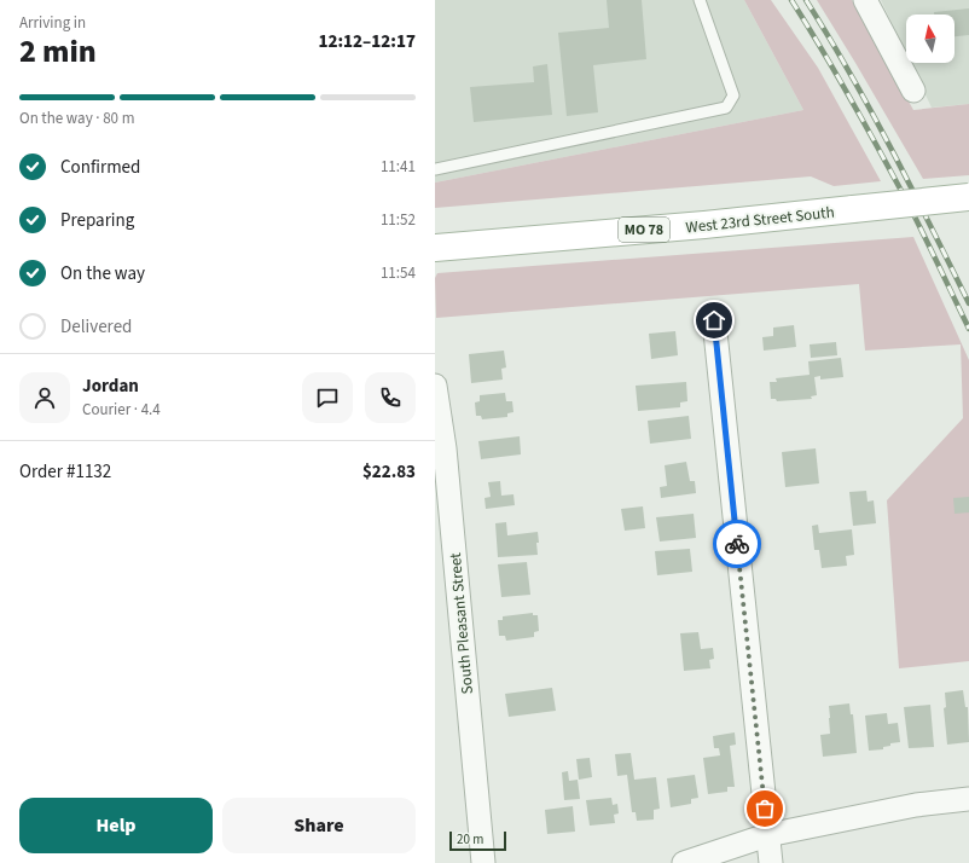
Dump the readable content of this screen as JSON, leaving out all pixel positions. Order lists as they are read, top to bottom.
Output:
{
  "streets": {
    "main road": ["West 23rd Street South", "MO 78"],
    "street": ["South Pleasant Street"]
  },
  "scale_bar": "20 m",
  "north": "top",
  "page": {
    "heading": ["2 min", "Arriving in", "12:12–12:17"],
    "panel": [
      "Jordan",
      "Courier · 4.4",
      "Order #1132",
      "$22.83"
    ],
    "bar": "On the way · 80 m",
    "list": [
      ["Confirmed", "11:41"],
      ["Preparing", "11:52"],
      ["On the way", "11:54"],
      "Delivered"
    ],
    "buttons": ["Help", "Share"],
    "scale": "20 m"
  }
}
